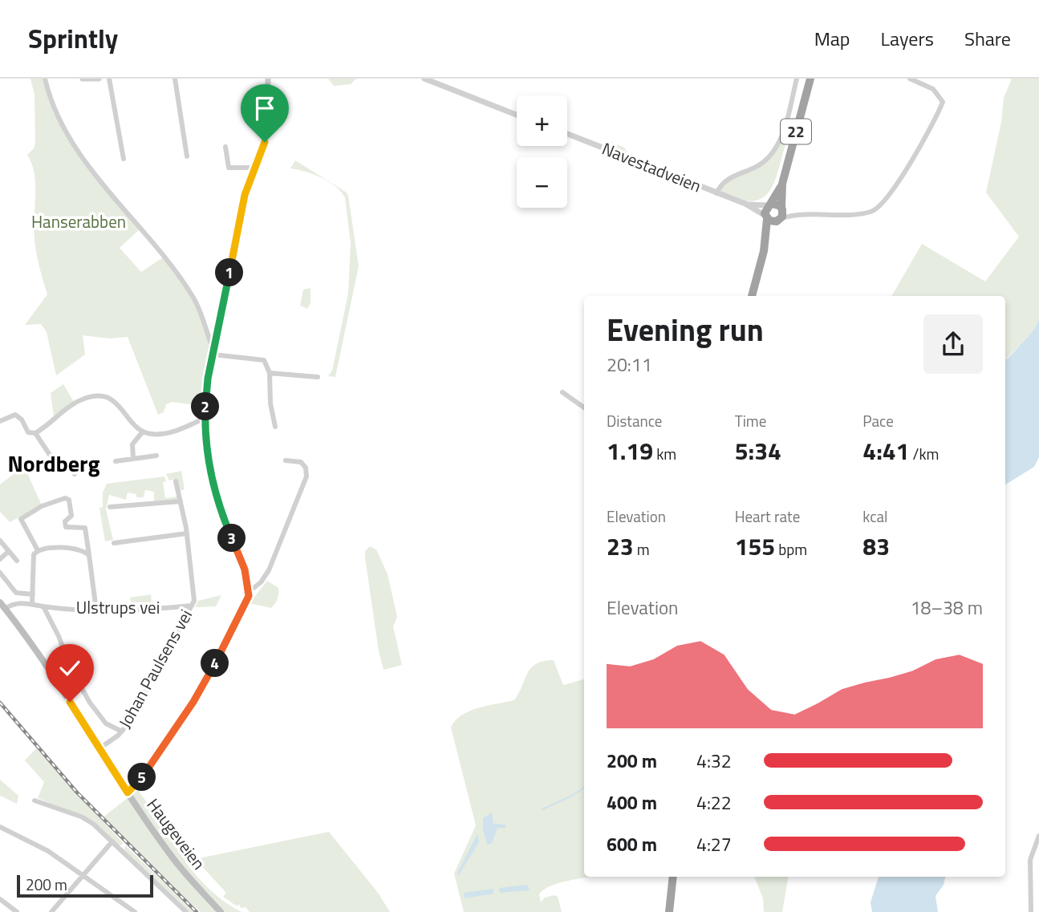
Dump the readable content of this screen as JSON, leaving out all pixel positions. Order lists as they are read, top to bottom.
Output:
{
  "streets": {
    "highway": ["22"],
    "main road": ["Haugeveien"],
    "street": ["Navestadveien", "Ulstrups vei", "Johan Paulsens vei"]
  },
  "crossings": [
    ["22", "Navestadveien"],
    ["Ulstrups vei", "Johan Paulsens vei"],
    ["Ulstrups vei", "Haugeveien"],
    ["Johan Paulsens vei", "Haugeveien"]
  ],
  "districts": ["Nordberg"],
  "parks": ["Hanserabben"],
  "scale_bar": "200 m",
  "page": {
    "header": "Sprintly",
    "nav": ["Map", "Layers", "Share"],
    "map_buttons": ["+", "−"],
    "pins": [
      "1",
      "2",
      "3",
      "4",
      "5"
    ],
    "heading": ["Evening run", "20:11"],
    "stats": [
      ["Distance", "1.19 km"],
      ["Time", "5:34"],
      ["Pace", "4:41 /km"],
      ["Elevation", "23 m"],
      ["Heart rate", "155 bpm"],
      ["kcal", "83"]
    ],
    "chart": ["Elevation", "18–38 m"],
    "list": [
      {
        "name": "200 m",
        "note": "4:32"
      },
      {
        "name": "400 m",
        "note": "4:22"
      },
      {
        "name": "600 m",
        "note": "4:27"
      }
    ],
    "scale": "200 m"
  }
}
